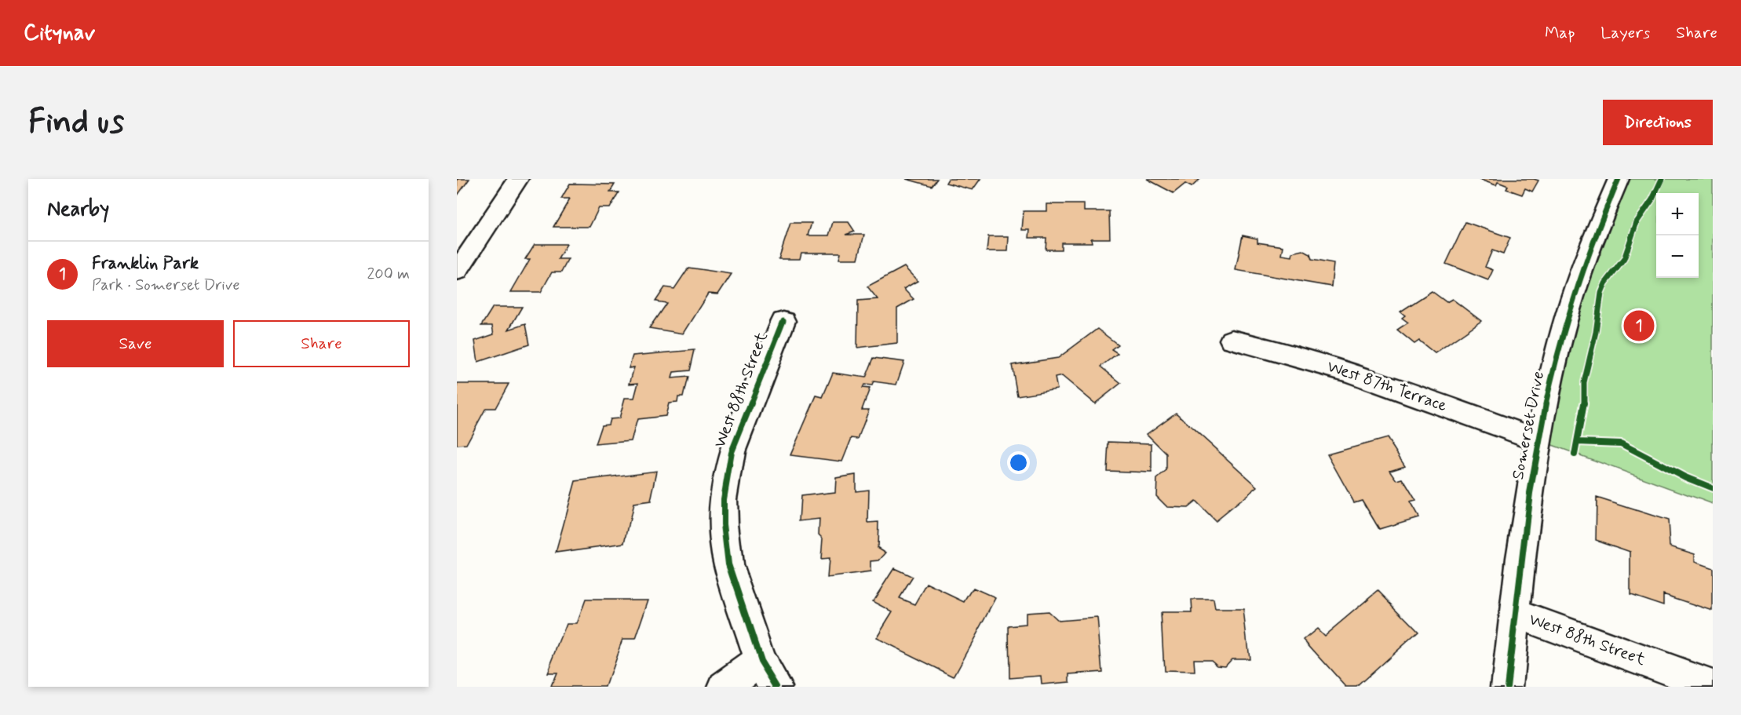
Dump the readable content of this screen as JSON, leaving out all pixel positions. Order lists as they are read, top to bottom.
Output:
{
  "streets": {
    "street": ["West 87th Terrace", "West 88th Street", "Somerset Drive"]
  },
  "crossings": [
    ["West 87th Terrace", "Somerset Drive"],
    ["West 88th Street", "Somerset Drive"]
  ],
  "page": {
    "header": "Citynav",
    "nav": ["Map", "Layers", "Share"],
    "buttons": [
      "Directions",
      ["Save", "Share"]
    ],
    "title": "Find us",
    "heading": "Nearby",
    "map_buttons": ["+", "−"],
    "list": [
      {
        "mark": "1",
        "name": "Franklin Park",
        "note": "Park · Somerset Drive",
        "value": "200 m"
      }
    ],
    "pins": "1"
  }
}
